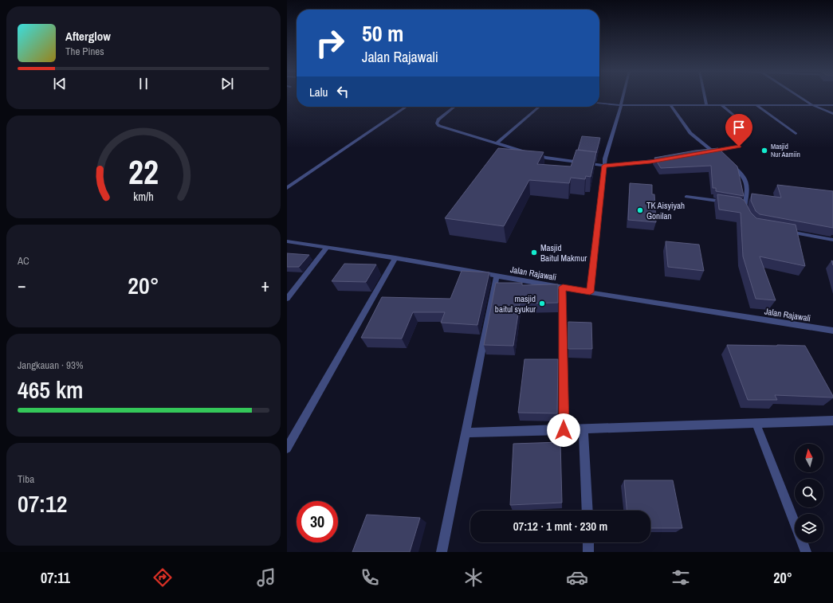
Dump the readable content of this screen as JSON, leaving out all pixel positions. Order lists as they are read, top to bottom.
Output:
{
  "streets": {
    "street": ["Jalan Rajawali"]
  },
  "places": [
    "Masjid Nur Aamiin",
    "TK Aisyiyah Gonilan",
    "Masjid Baitul Makmur",
    "masjid baitul syukur"
  ],
  "north": "top",
  "page": {
    "turn": ["50 m", "Jalan Rajawali"],
    "song": ["Afterglow", "The Pines"],
    "then": "Lalu",
    "tile": [
      "AC",
      ["Jangkauan · 93%", "465 km"],
      ["Tiba", "07:12"]
    ],
    "heat": ["−", "20°", "+"],
    "limit": "30",
    "trip": "07:12 · 1 mnt · 230 m",
    "tabs": ["07:11", "20°"],
    "gauge": ["22", "km/h"]
  }
}
